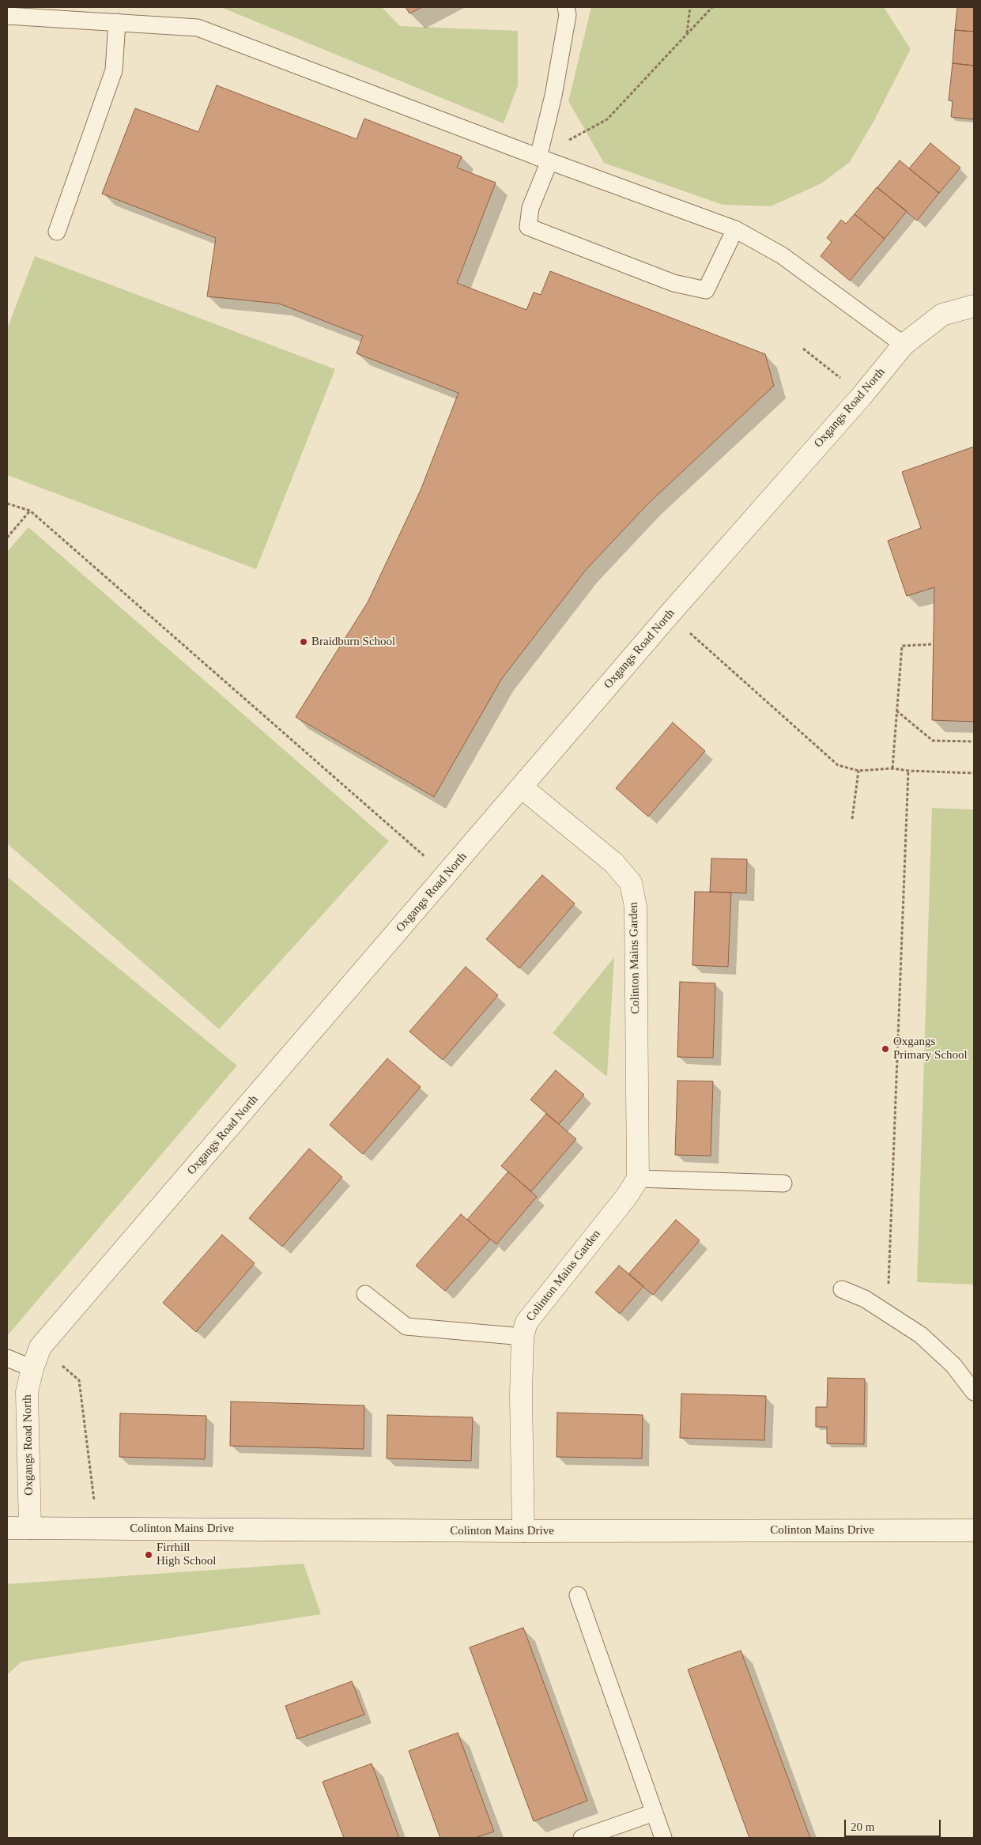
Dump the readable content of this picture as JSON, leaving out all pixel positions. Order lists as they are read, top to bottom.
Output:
{
  "streets": {
    "street": ["Oxgangs Road North", "Colinton Mains Garden", "Colinton Mains Drive"]
  },
  "crossings": [
    ["Oxgangs Road North", "Colinton Mains Garden"],
    ["Oxgangs Road North", "Colinton Mains Drive"],
    ["Colinton Mains Garden", "Colinton Mains Drive"]
  ],
  "places": ["Braidburn School", "Oxgangs Primary School", "Firrhill High School"],
  "scale_bar": "20 m"
}
